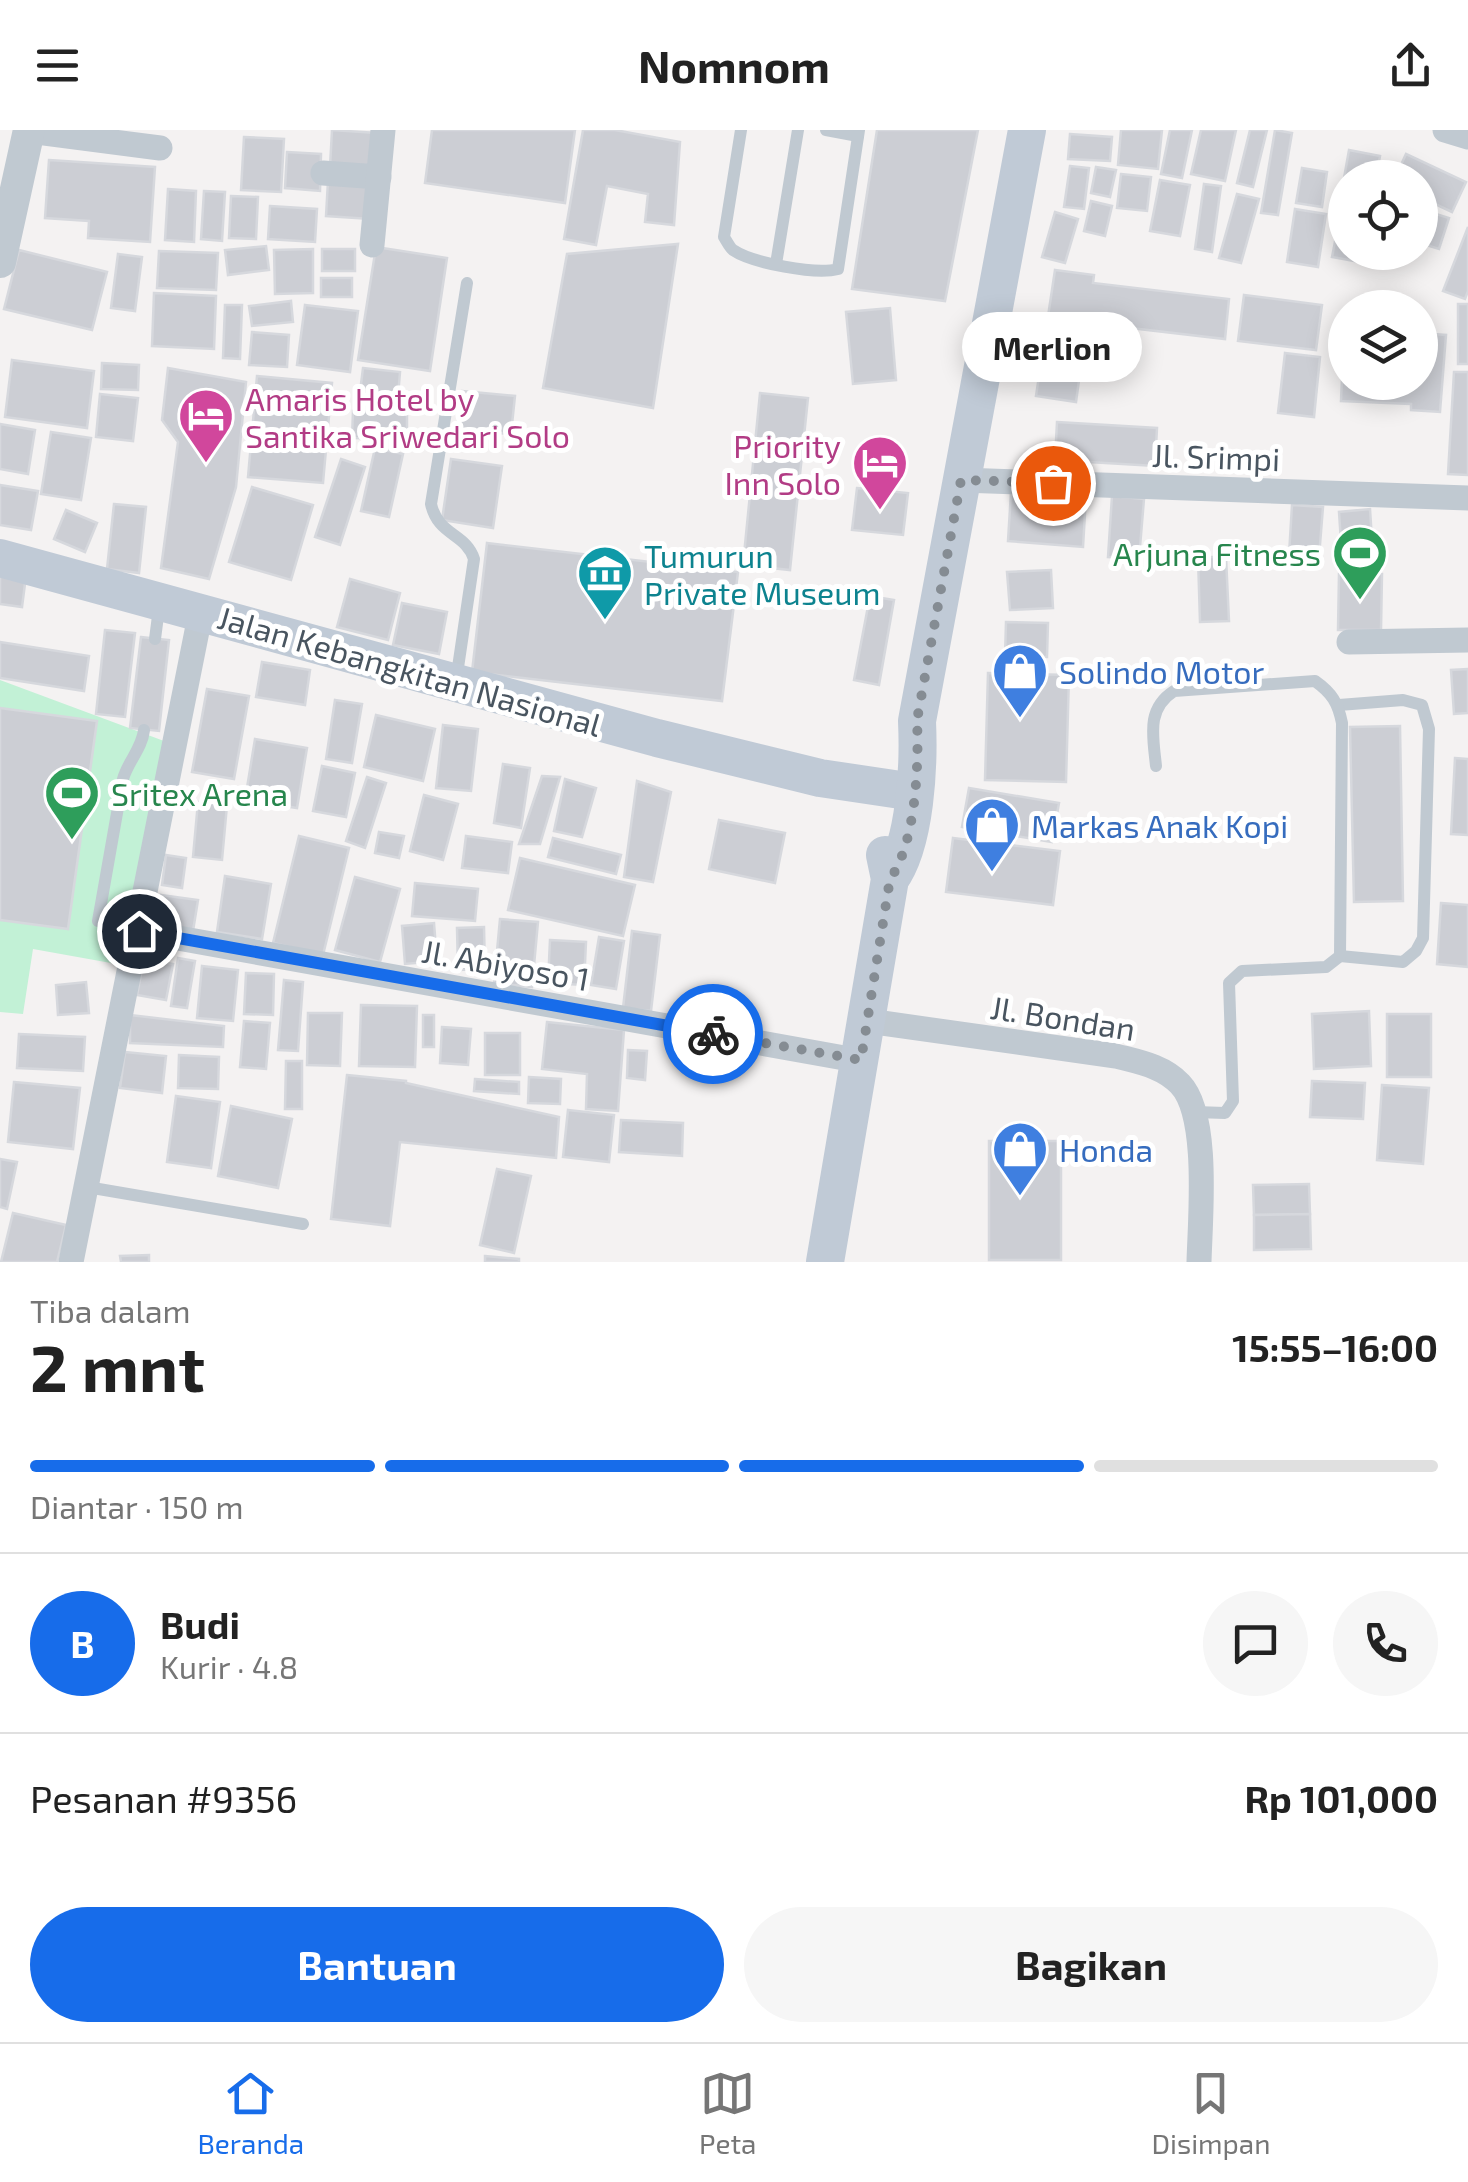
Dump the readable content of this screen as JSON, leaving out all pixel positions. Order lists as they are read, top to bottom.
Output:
{
  "streets": {
    "main road": ["Jalan Kebangkitan Nasional"],
    "street": ["Jl. Srimpi", "Jl. Abiyoso 1", "Jl. Bondan"]
  },
  "places": {
    "hotel": ["Amaris Hotel by Santika Sriwedari Solo", "Priority Inn Solo"],
    "other": ["Merlion"],
    "sports": ["Arjuna Fitness", "Sritex Arena"],
    "museum": ["Tumurun Private Museum"],
    "shop": ["Solindo Motor", "Markas Anak Kopi", "Honda"]
  },
  "page": {
    "header": "Nomnom",
    "bubble": "Merlion",
    "heading": ["2 mnt", "Tiba dalam", "15:55–16:00"],
    "panel": [
      "Budi",
      "Kurir · 4.8",
      "Pesanan #9356",
      "Rp 101,000"
    ],
    "bar": "Diantar · 150 m",
    "round": "B",
    "buttons": ["Bantuan", "Bagikan"],
    "tabs": ["Beranda", "Peta", "Disimpan"]
  }
}
